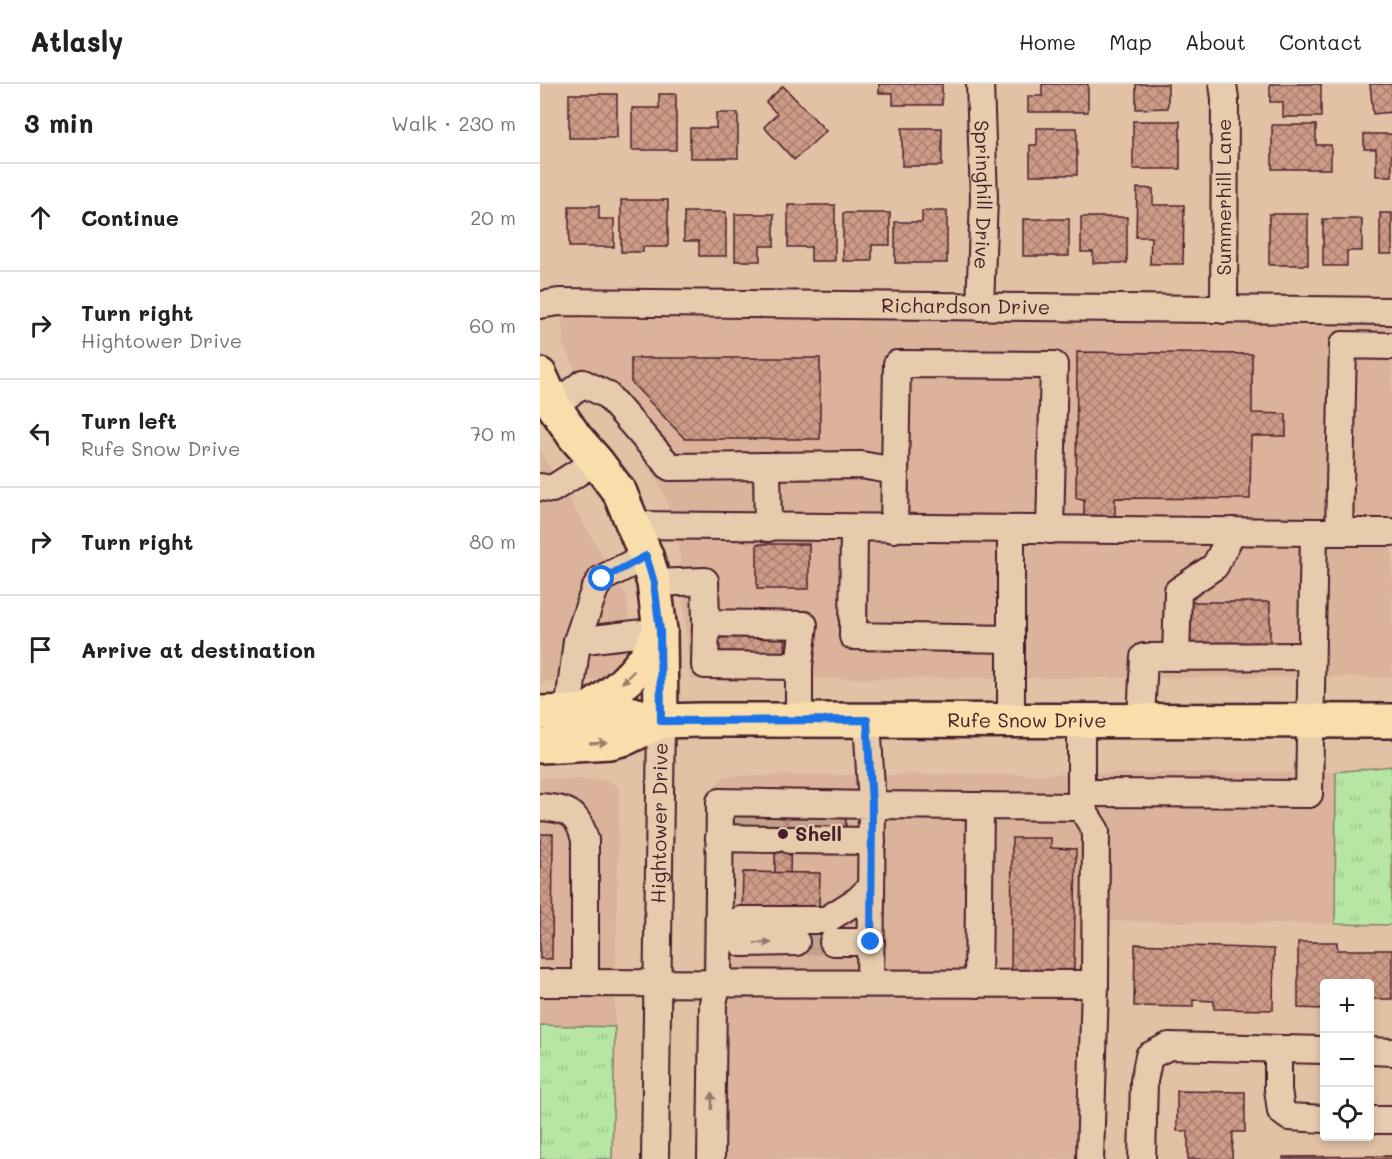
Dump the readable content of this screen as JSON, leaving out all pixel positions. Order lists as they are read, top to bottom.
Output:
{
  "streets": {
    "main road": ["Rufe Snow Drive", "Hightower Drive"],
    "street": ["Springhill Drive", "Summerhill Lane", "Richardson Drive"]
  },
  "crossings": [
    ["Springhill Drive", "Richardson Drive"],
    ["Summerhill Lane", "Richardson Drive"],
    ["Rufe Snow Drive", "Hightower Drive"]
  ],
  "places": ["Shell"],
  "page": {
    "header": "Atlasly",
    "nav": [
      "Home",
      "Map",
      "About",
      "Contact"
    ],
    "heading": ["3 min", "Walk · 230 m"],
    "list": [
      ["Continue", "20 m"],
      ["Turn right", "Hightower Drive", "60 m"],
      ["Turn left", "Rufe Snow Drive", "70 m"],
      ["Turn right", "80 m"],
      "Arrive at destination"
    ],
    "map_buttons": ["+", "−"]
  }
}
